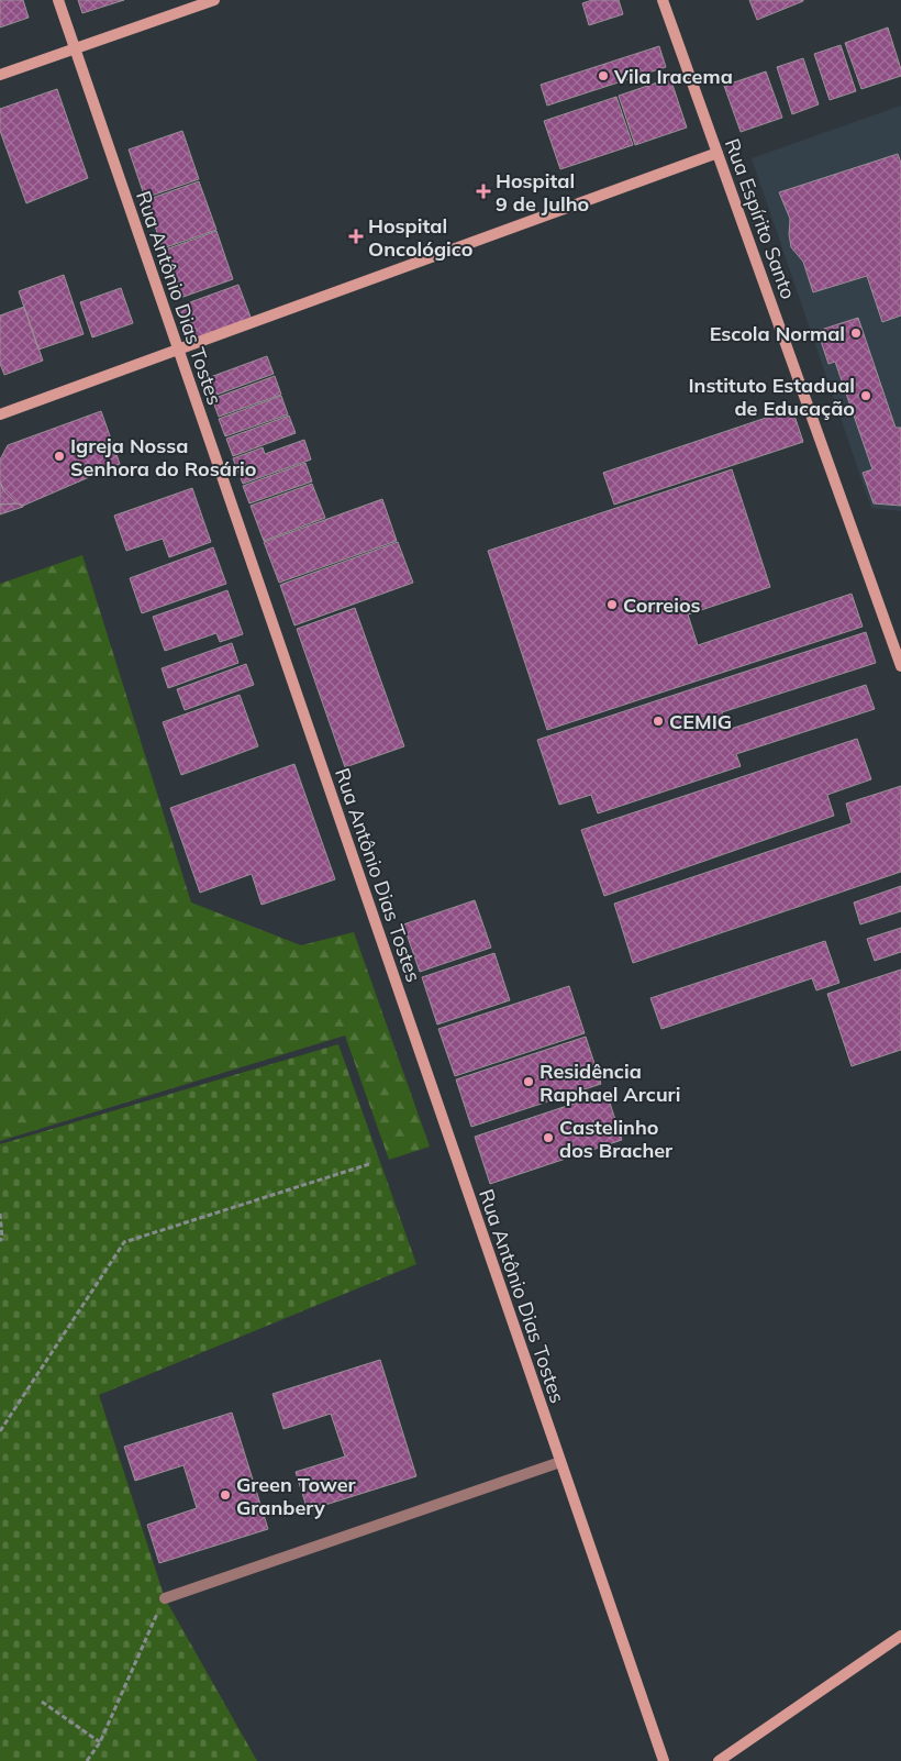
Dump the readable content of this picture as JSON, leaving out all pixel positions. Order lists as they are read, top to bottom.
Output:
{
  "streets": {
    "street": ["Rua Espírito Santo", "Rua Antônio Dias Tostes"]
  },
  "places": {
    "other": [
      "Vila Iracema",
      "Escola Normal",
      "Instituto Estadual de Educação",
      "Igreja Nossa Senhora do Rosário",
      "Correios",
      "CEMIG",
      "Residência Raphael Arcuri",
      "Castelinho dos Bracher",
      "Green Tower Granbery"
    ],
    "health": ["Hospital 9 de Julho", "Hospital Oncológico"]
  }
}
